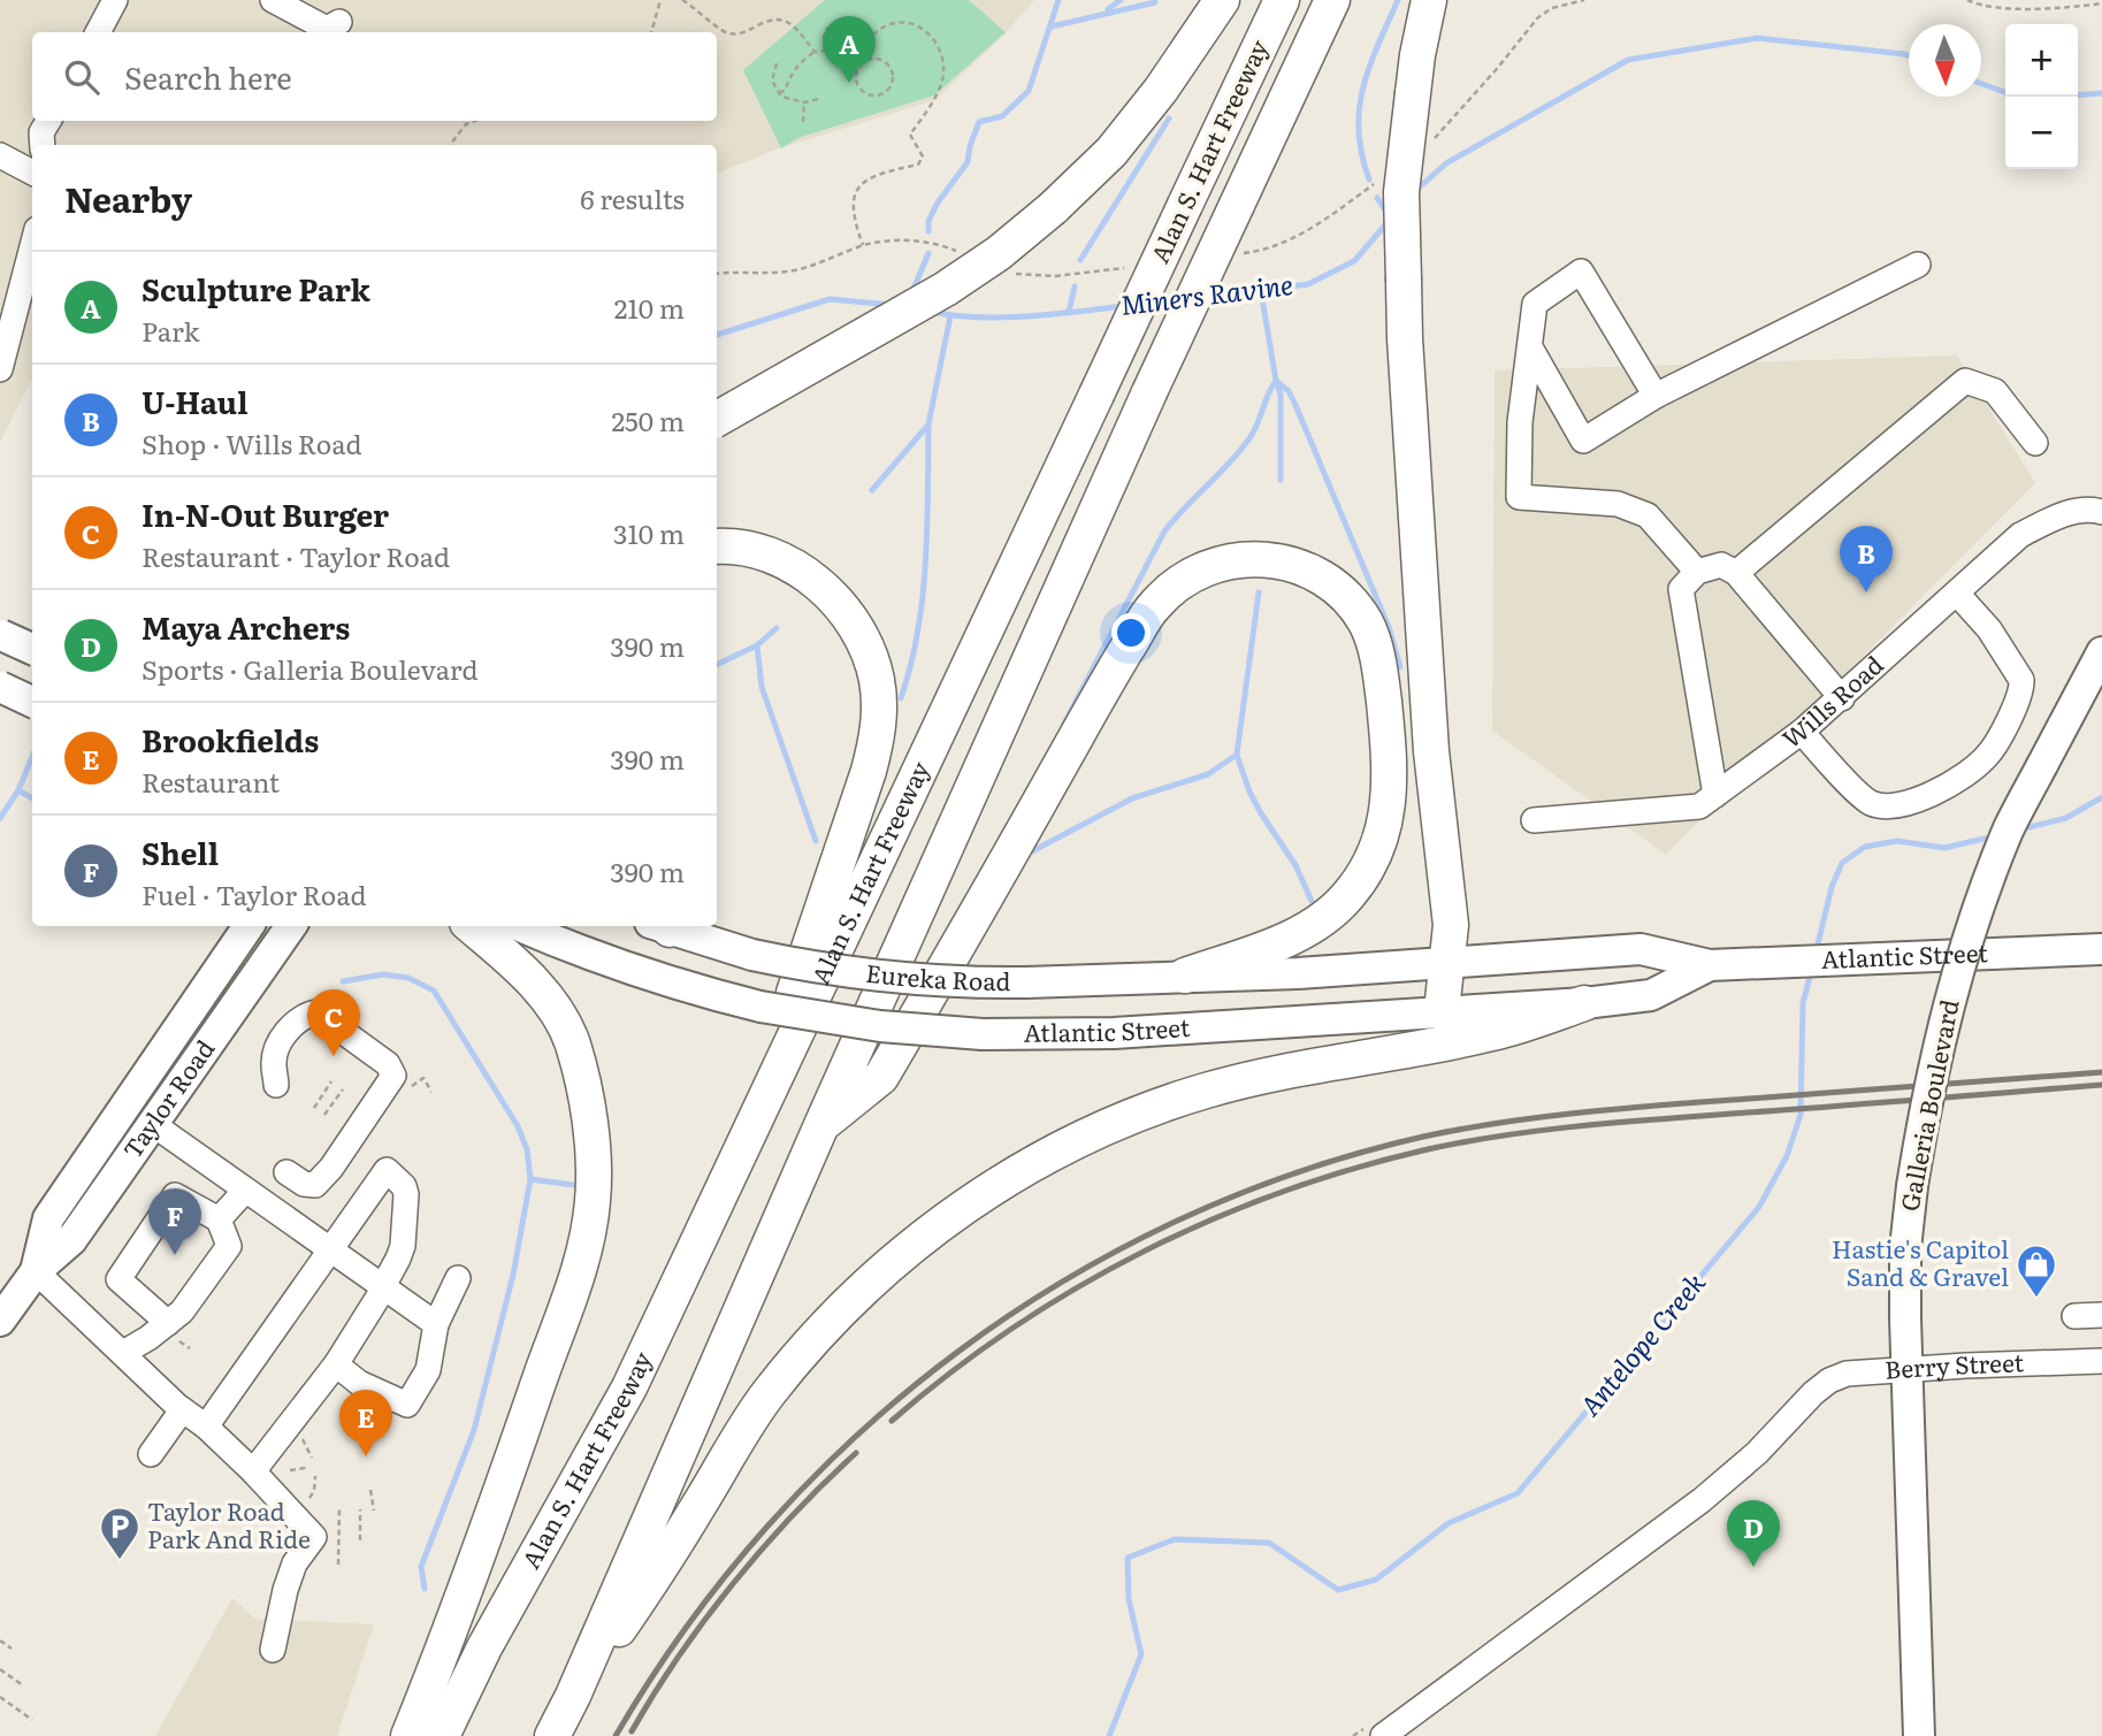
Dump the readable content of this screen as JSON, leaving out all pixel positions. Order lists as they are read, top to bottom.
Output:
{
  "streets": {
    "highway": ["Alan S. Hart Freeway"],
    "main road": [
      "Atlantic Street",
      "Eureka Road",
      "Taylor Road",
      "Galleria Boulevard"
    ],
    "street": ["Wills Road", "Berry Street"]
  },
  "crossings": [
    ["Atlantic Street", "Eureka Road"],
    ["Galleria Boulevard", "Berry Street"]
  ],
  "water": ["Miners Ravine", "Antelope Creek"],
  "places": {
    "shop": ["Hastie's Capitol Sand & Gravel"],
    "parking": ["Taylor Road Park And Ride"]
  },
  "north": "bottom",
  "page": {
    "pins": [
      "A",
      "B",
      "C",
      "F",
      "E",
      "D"
    ],
    "map_buttons": ["+", "−"],
    "search": "Search here",
    "heading": ["Nearby", "6 results"],
    "list": [
      {
        "mark": "A",
        "name": "Sculpture Park",
        "note": "Park",
        "value": "210 m"
      },
      {
        "mark": "B",
        "name": "U-Haul",
        "note": "Shop · Wills Road",
        "value": "250 m"
      },
      {
        "mark": "C",
        "name": "In-N-Out Burger",
        "note": "Restaurant · Taylor Road",
        "value": "310 m"
      },
      {
        "mark": "D",
        "name": "Maya Archers",
        "note": "Sports · Galleria Boulevard",
        "value": "390 m"
      },
      {
        "mark": "E",
        "name": "Brookfields",
        "note": "Restaurant",
        "value": "390 m"
      },
      {
        "mark": "F",
        "name": "Shell",
        "note": "Fuel · Taylor Road",
        "value": "390 m"
      }
    ]
  }
}
